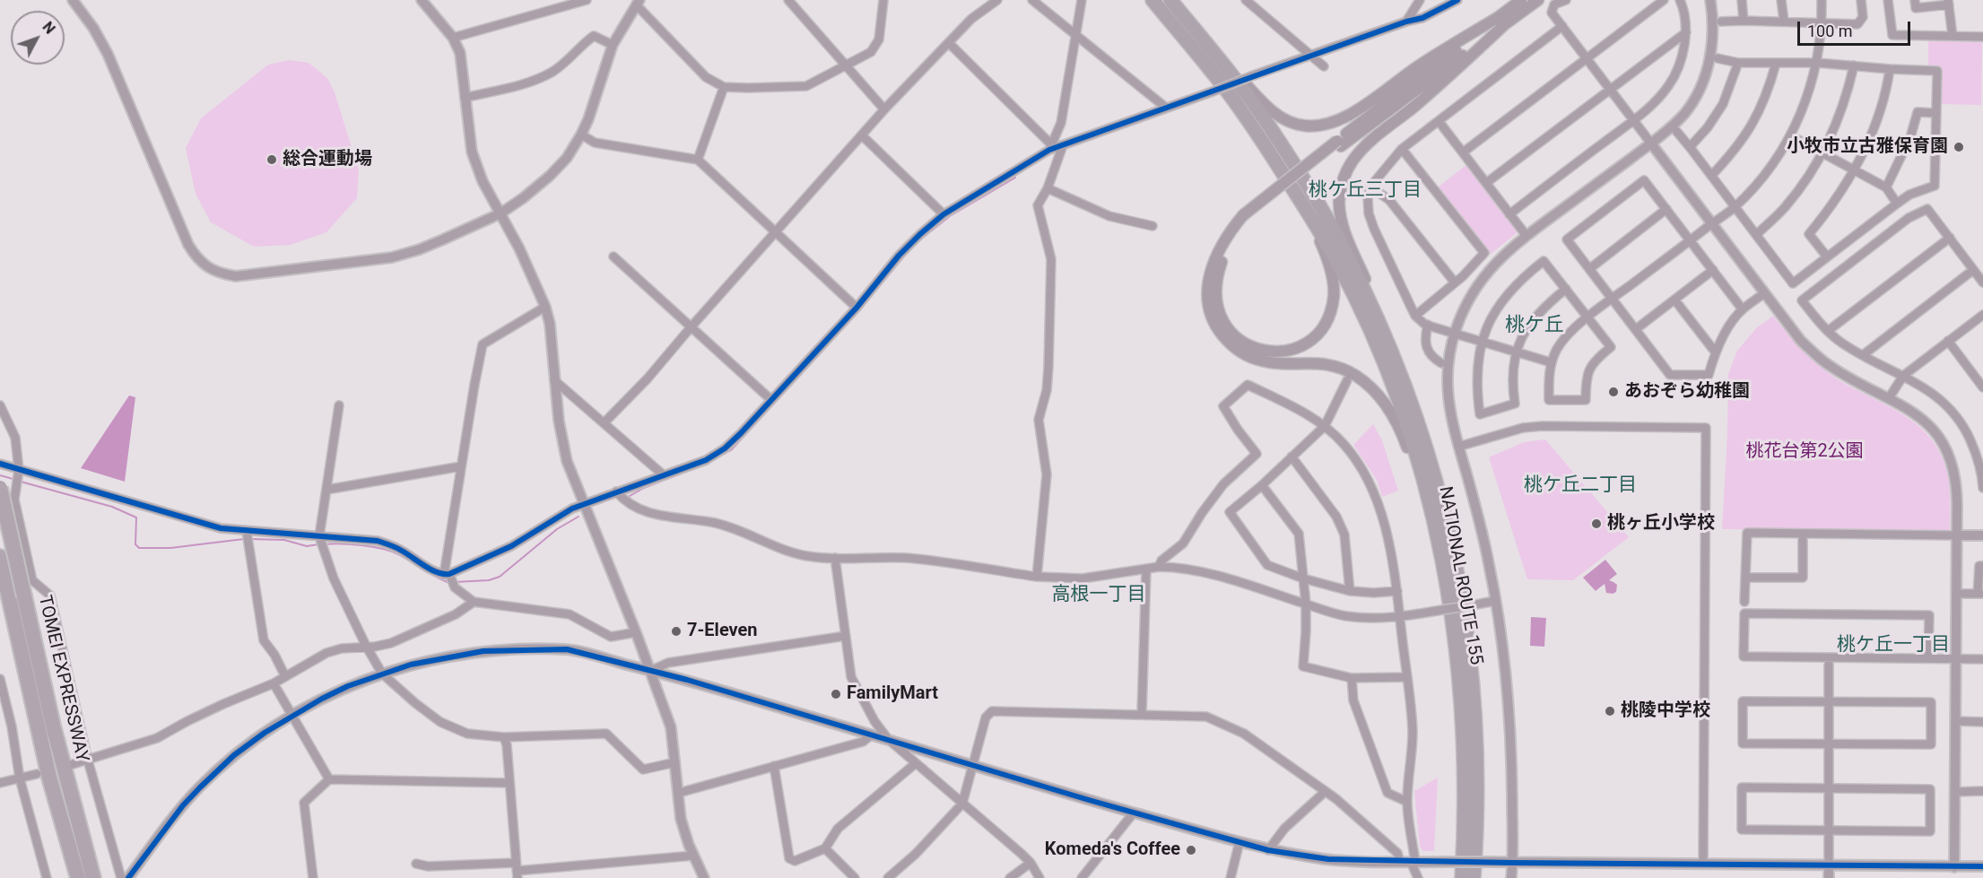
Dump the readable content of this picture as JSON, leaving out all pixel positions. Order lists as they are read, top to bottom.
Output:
{
  "streets": {
    "highway": ["NATIONAL ROUTE 155", "TOMEI EXPRESSWAY"]
  },
  "districts": [
    "桃ケ丘三丁目",
    "桃ケ丘",
    "桃ケ丘二丁目",
    "高根一丁目",
    "桃ケ丘一丁目"
  ],
  "parks": ["桃花台第2公園"],
  "places": [
    "小牧市立古雅保育園",
    "総合運動場",
    "あおぞら幼稚園",
    "桃ヶ丘小学校",
    "7-Eleven",
    "FamilyMart",
    "桃陵中学校",
    "Komeda's Coffee"
  ],
  "scale_bar": "100 m",
  "north": "top right"
}
